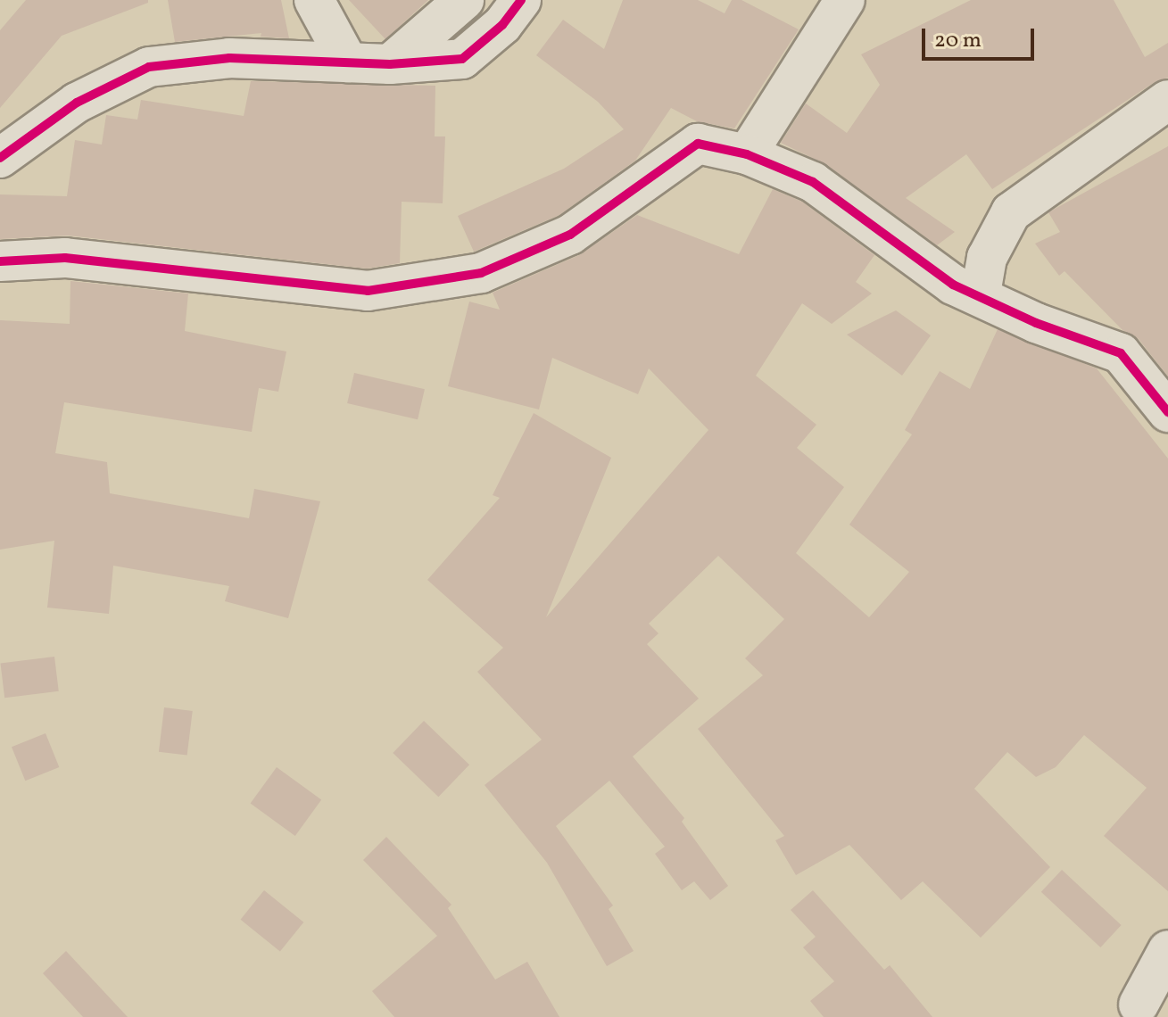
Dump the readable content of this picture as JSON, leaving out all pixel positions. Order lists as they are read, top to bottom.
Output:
{
  "scale_bar": "20 m"
}
